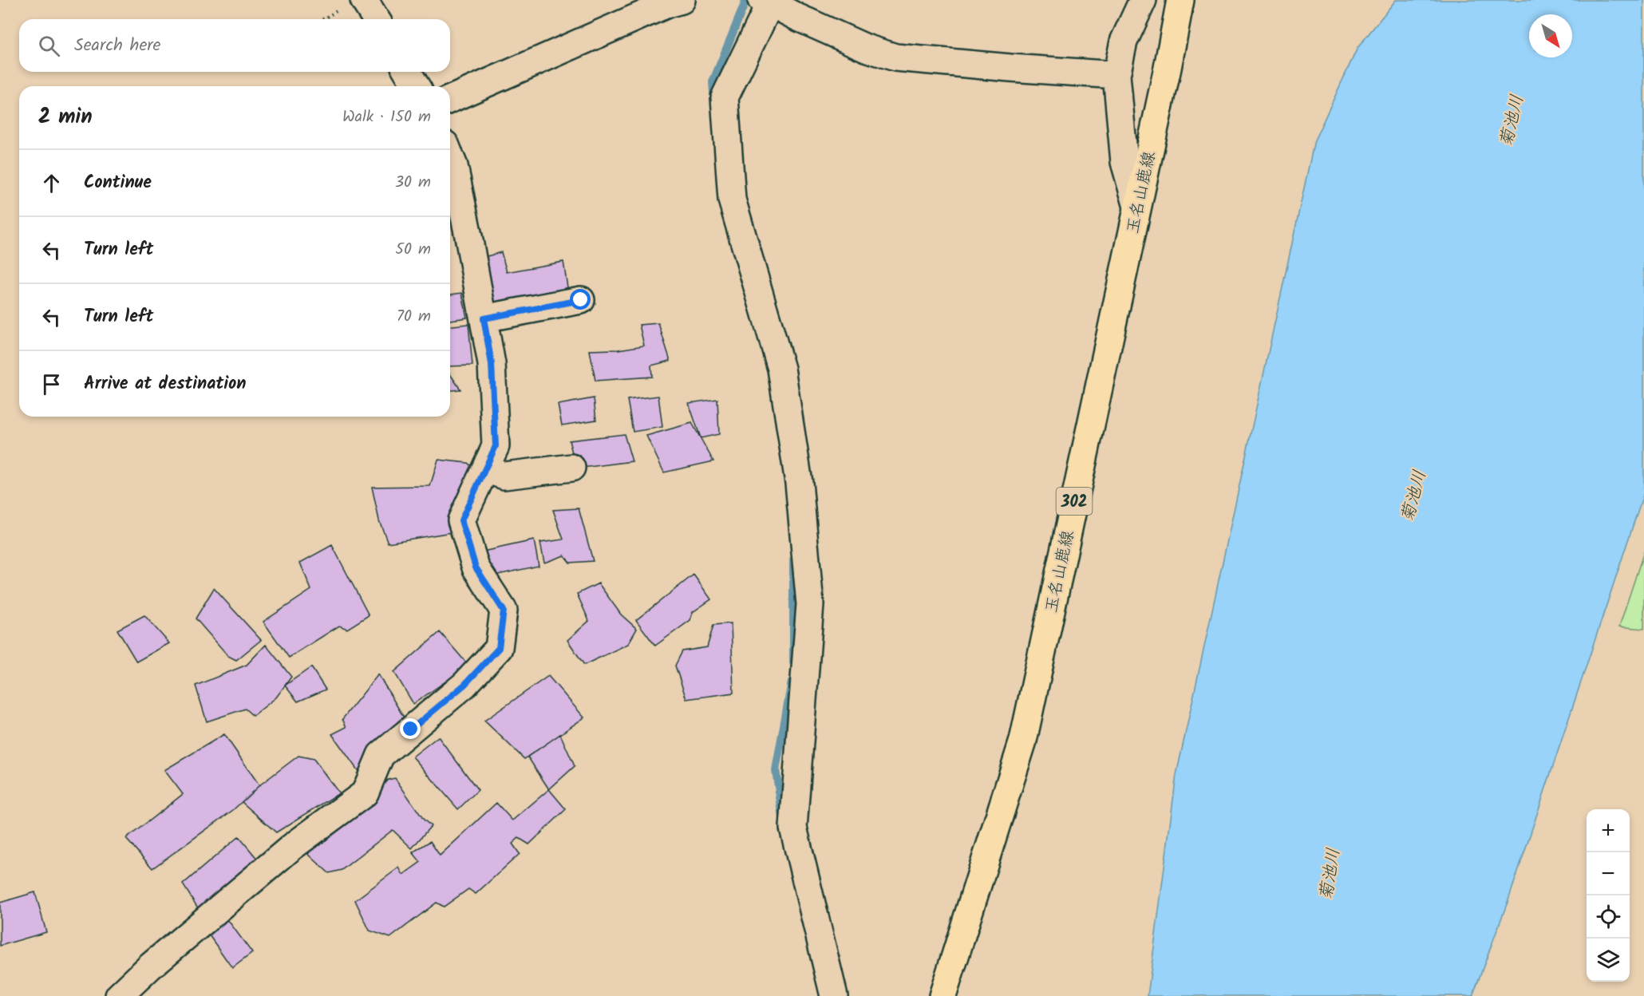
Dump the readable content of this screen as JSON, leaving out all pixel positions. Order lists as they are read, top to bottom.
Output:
{
  "streets": {
    "main road": ["玉名山鹿線", "302"]
  },
  "water": ["菊池川"],
  "north": "bottom right",
  "page": {
    "search": "Search here",
    "heading": ["2 min", "Walk · 150 m"],
    "list": [
      ["Continue", "30 m"],
      ["Turn left", "50 m"],
      ["Turn left", "70 m"],
      "Arrive at destination"
    ],
    "map_buttons": ["+", "−"]
  }
}
